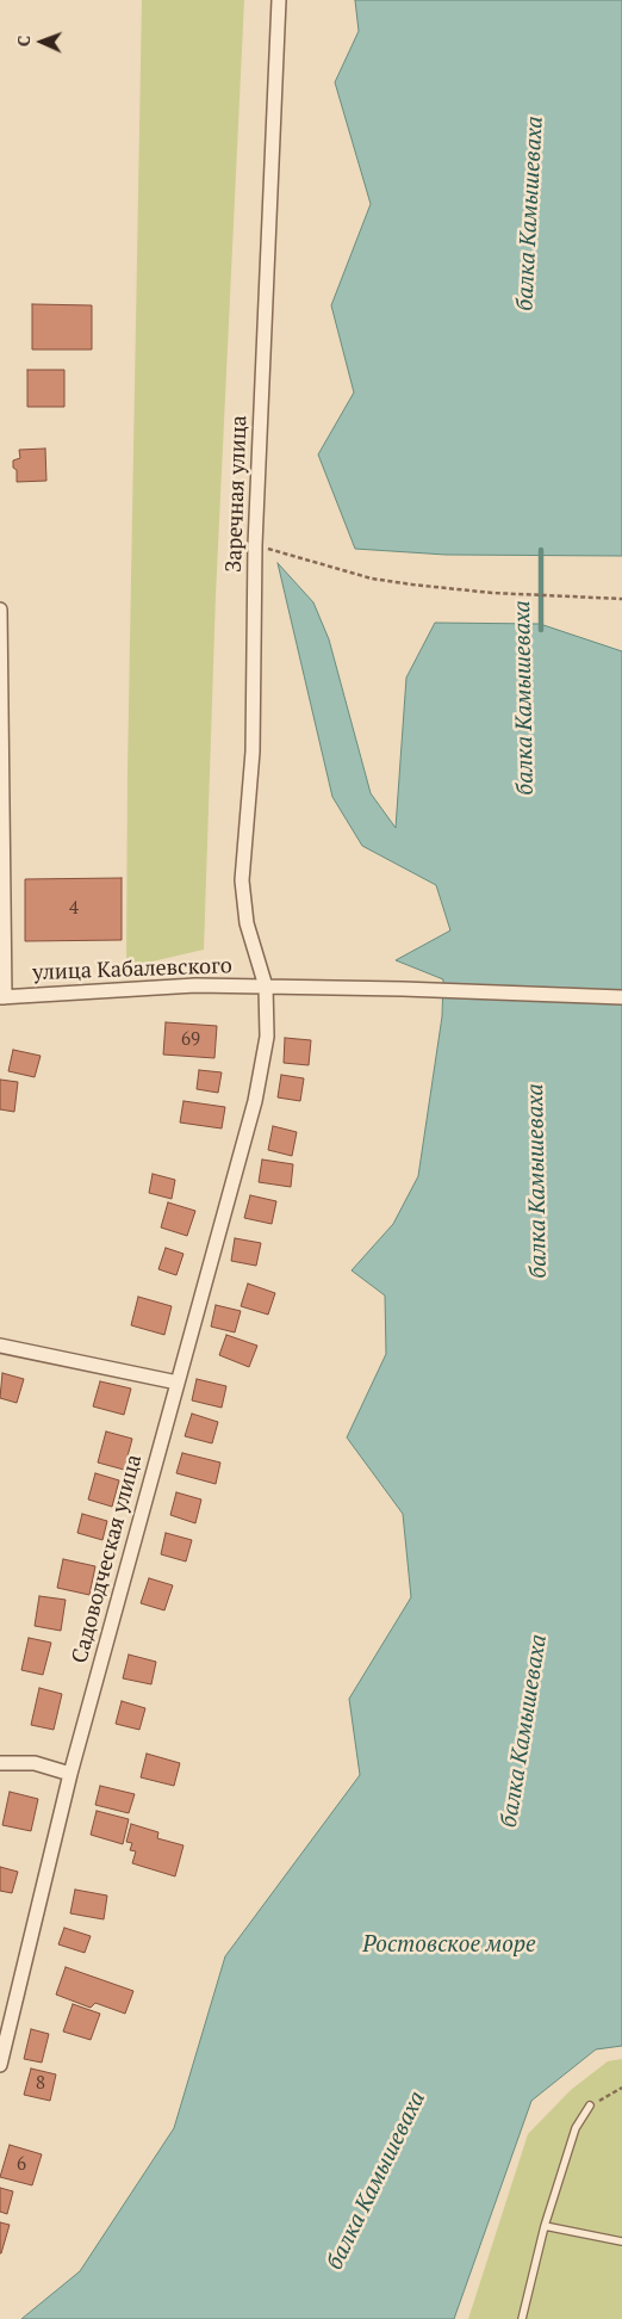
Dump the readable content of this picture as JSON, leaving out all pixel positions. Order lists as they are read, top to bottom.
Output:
{
  "streets": {
    "street": ["Заречная улица", "улица Кабалевского", "Садоводческая улица"]
  },
  "crossings": [
    ["Заречная улица", "улица Кабалевского"],
    ["Заречная улица", "Садоводческая улица"]
  ],
  "water": ["балка Камышеваха", "Ростовское море"],
  "house_numbers": [
    "4",
    "69",
    "8",
    "6"
  ],
  "north": "left"
}
